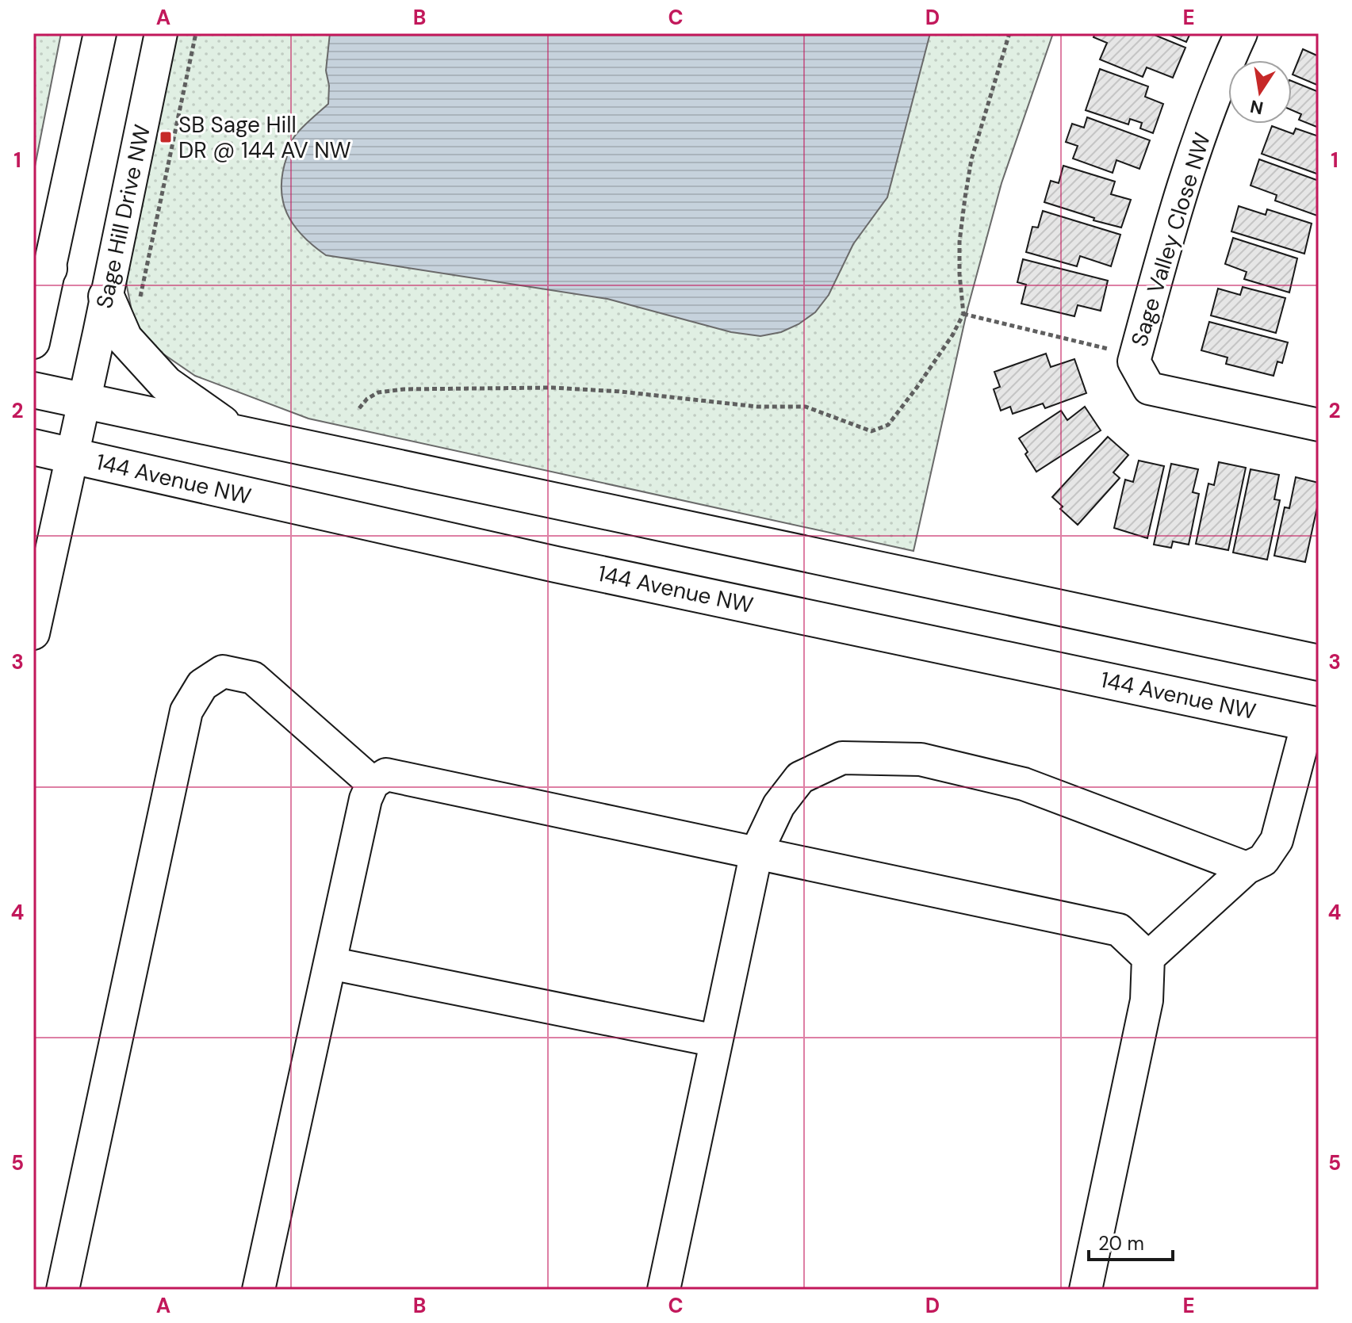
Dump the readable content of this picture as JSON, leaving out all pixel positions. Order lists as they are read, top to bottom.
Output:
{
  "streets": {
    "main road": ["144 Avenue NW"],
    "street": ["Sage Hill Drive NW", "Sage Valley Close NW"]
  },
  "crossings": [
    ["Sage Hill Drive NW", "144 Avenue NW"]
  ],
  "places": {
    "transit": ["SB Sage Hill DR @ 144 AV NW"]
  },
  "scale_bar": "20 m",
  "north": "bottom",
  "grid": {
    "columns": [
      "A",
      "B",
      "C",
      "D",
      "E"
    ],
    "rows": [
      "1",
      "2",
      "3",
      "4",
      "5"
    ]
  }
}
